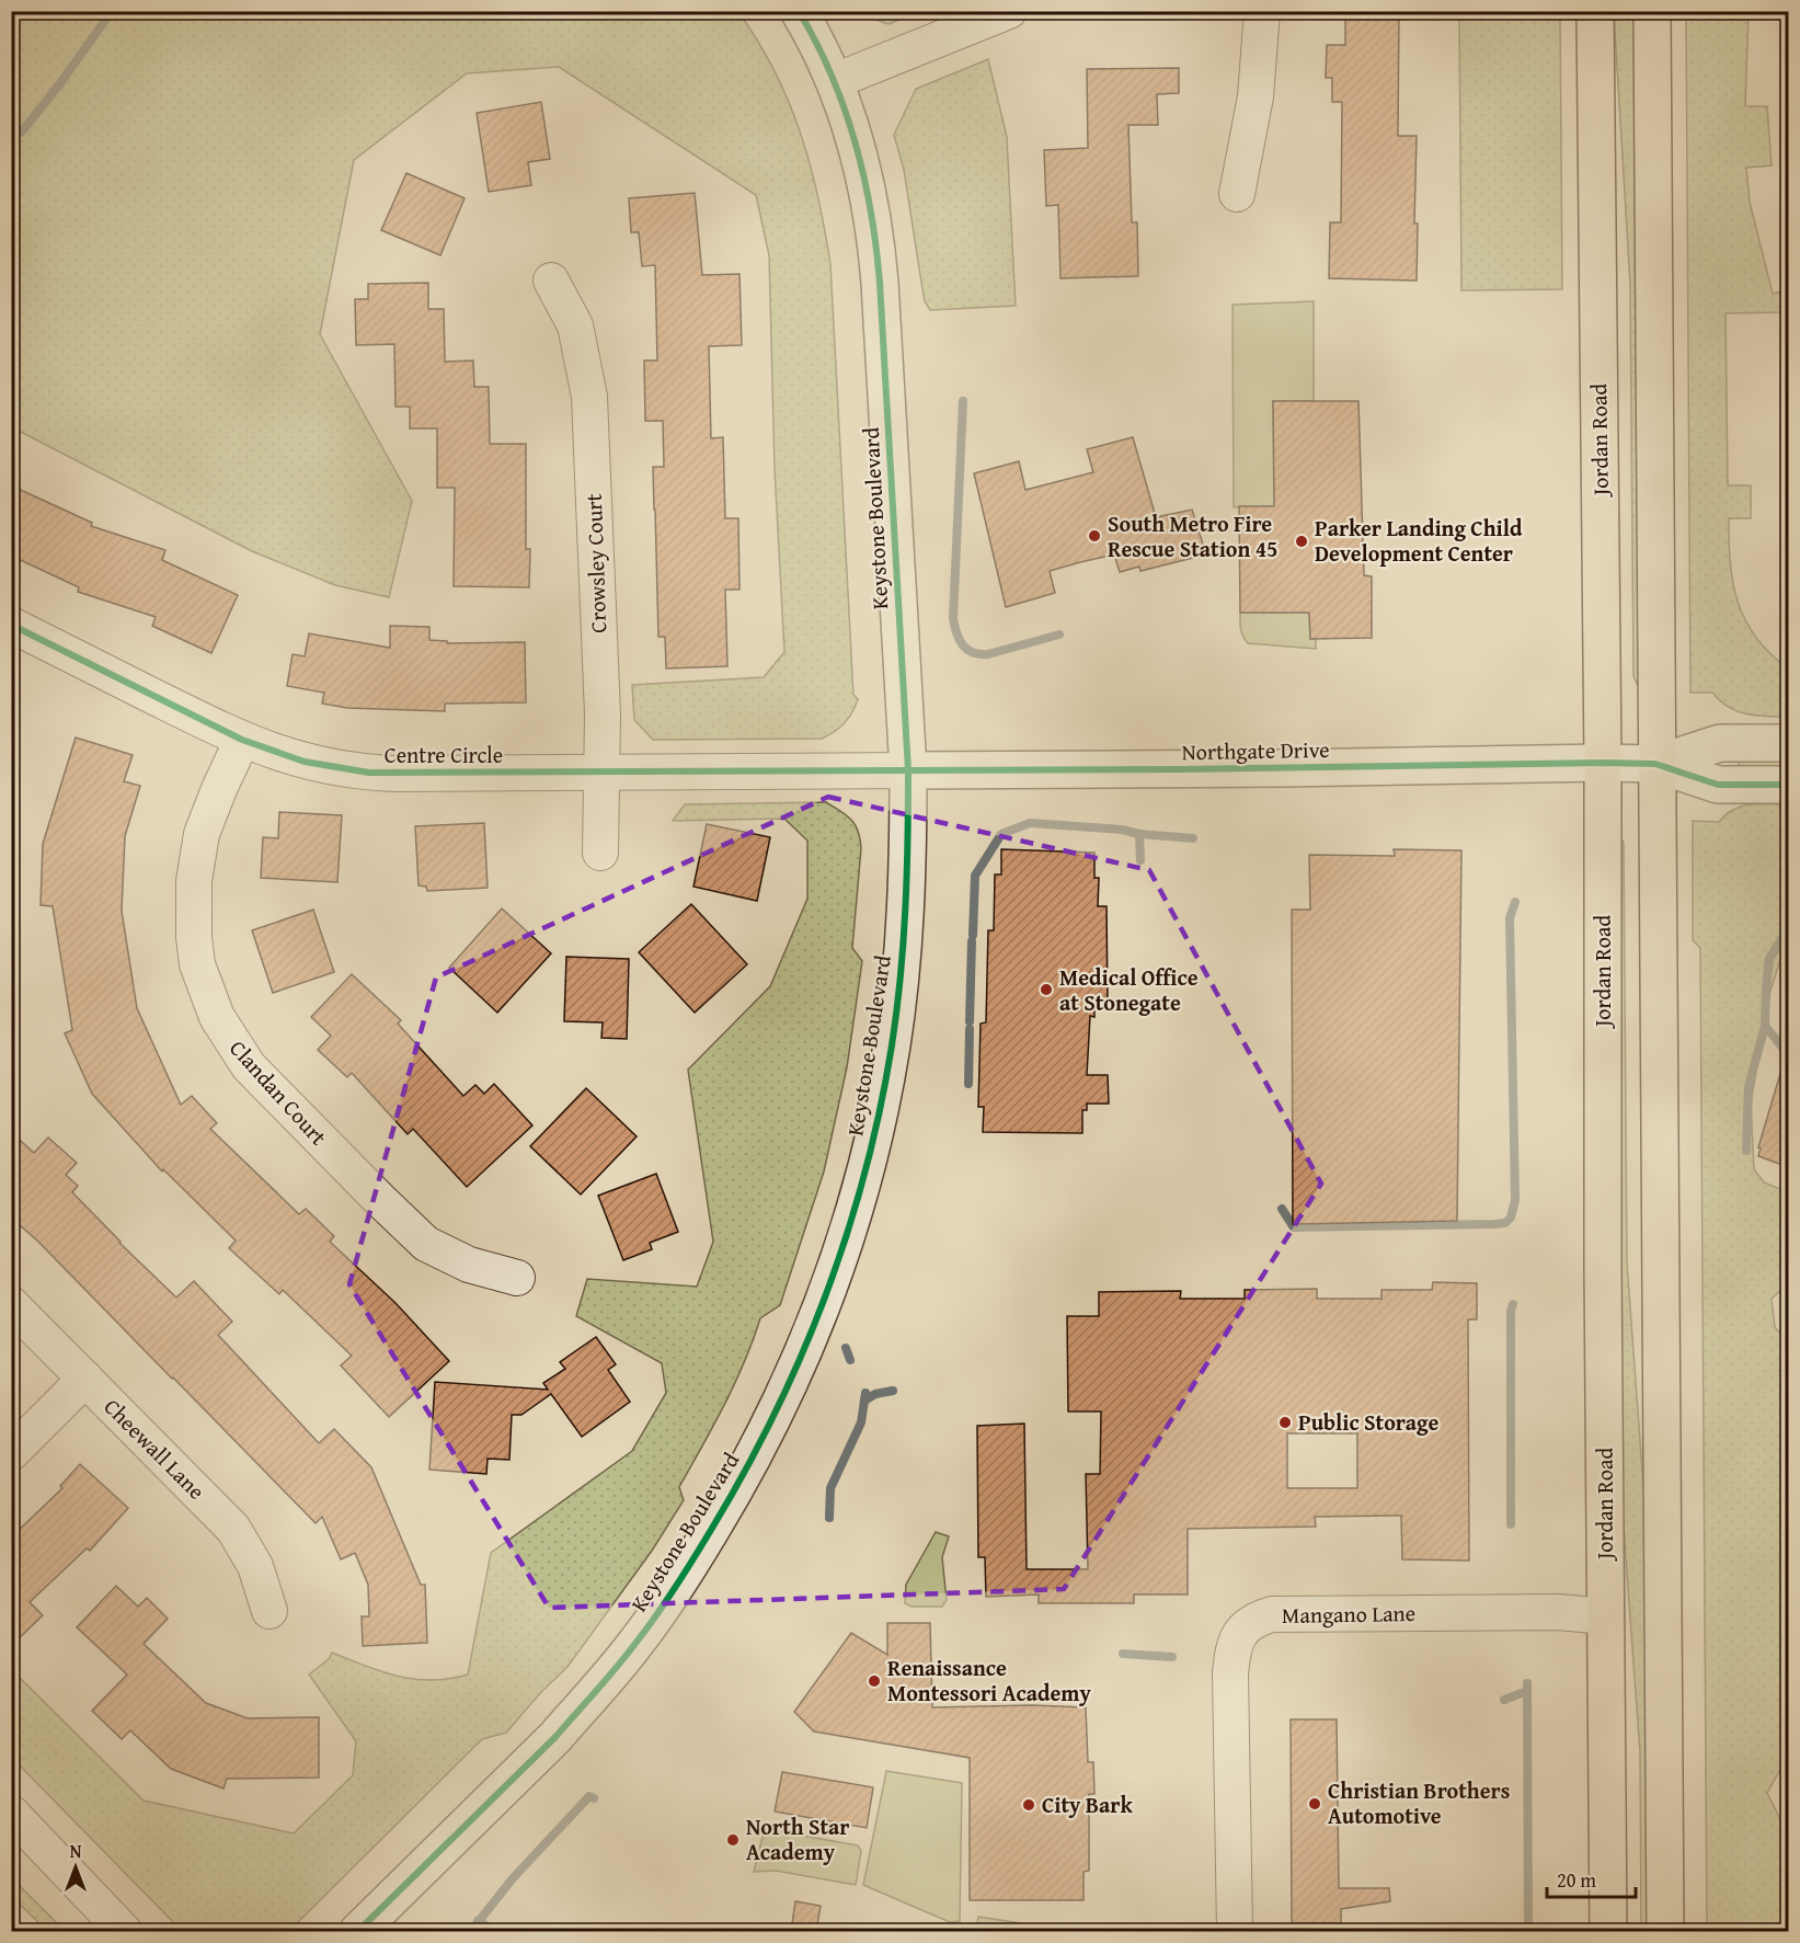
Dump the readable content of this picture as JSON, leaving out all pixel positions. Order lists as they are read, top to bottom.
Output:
{
  "streets": {
    "main road": ["Jordan Road"],
    "street": [
      "Keystone Boulevard",
      "Crowsley Court",
      "Northgate Drive",
      "Centre Circle",
      "Clandan Court",
      "Cheewall Lane",
      "Mangano Lane"
    ]
  },
  "crossings": [
    ["Jordan Road", "Northgate Drive"],
    ["Jordan Road", "Mangano Lane"],
    ["Keystone Boulevard", "Northgate Drive"],
    ["Keystone Boulevard", "Centre Circle"],
    ["Crowsley Court", "Centre Circle"],
    ["Northgate Drive", "Centre Circle"],
    ["Centre Circle", "Clandan Court"]
  ],
  "places": [
    "South Metro Fire Rescue Station 45",
    "Parker Landing Child Development Center",
    "Medical Office at Stonegate",
    "Public Storage",
    "Renaissance Montessori Academy",
    "Christian Brothers Automotive",
    "City Bark",
    "North Star Academy"
  ],
  "scale_bar": "20 m",
  "north": "top"
}
